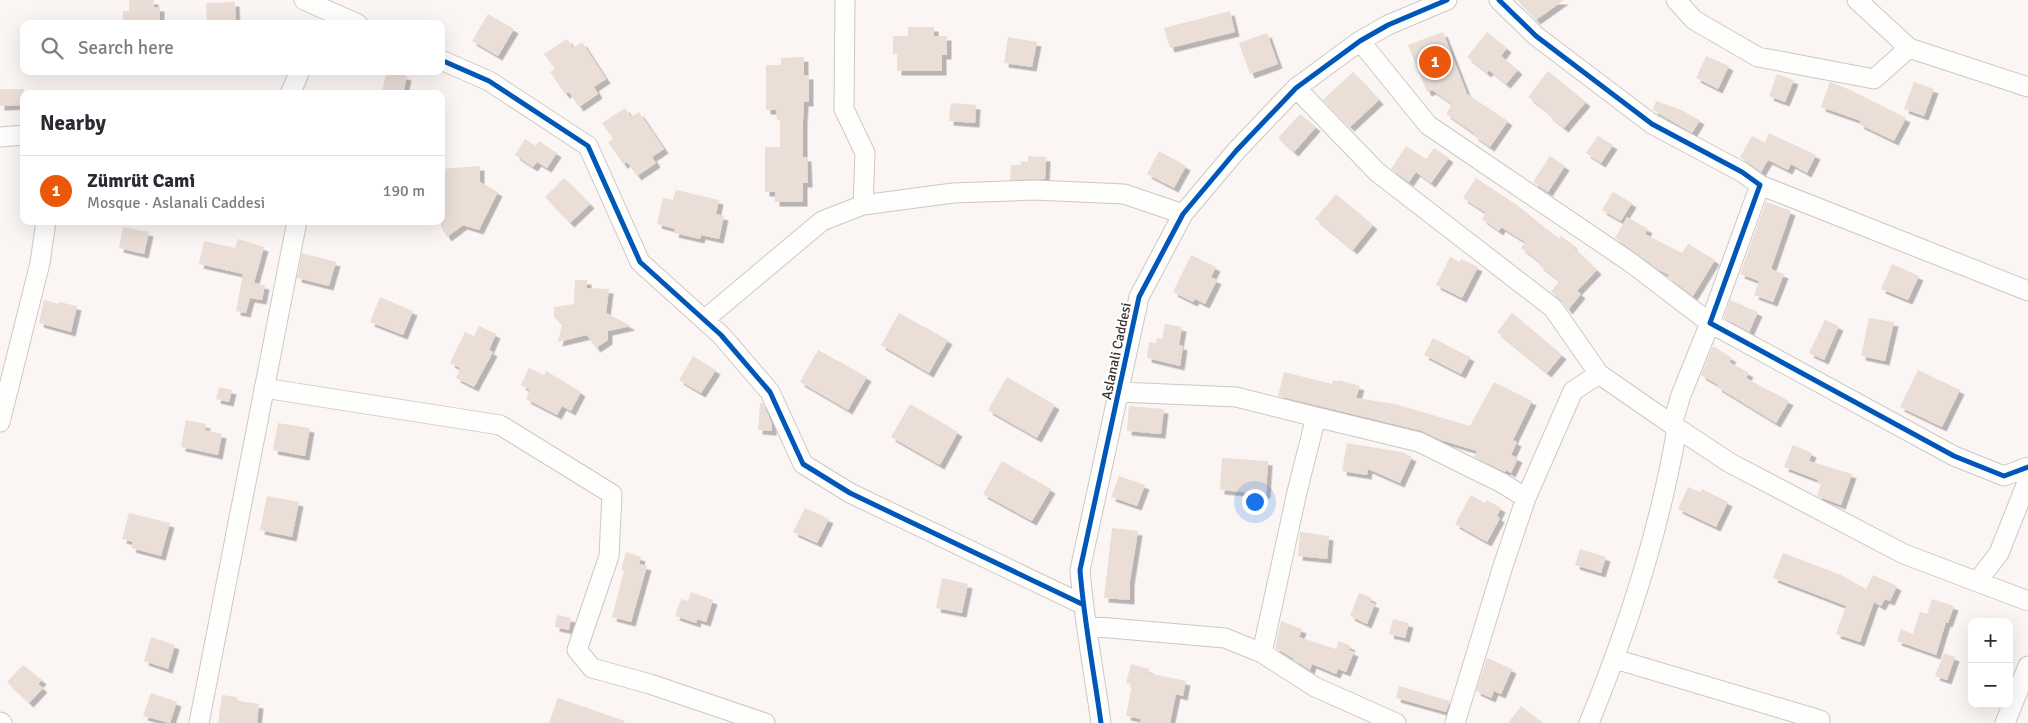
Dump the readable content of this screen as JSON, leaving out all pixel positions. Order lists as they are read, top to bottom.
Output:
{
  "streets": {
    "street": ["Aslanali Caddesi"]
  },
  "page": {
    "search": "Search here",
    "pins": "1",
    "heading": "Nearby",
    "list": [
      {
        "mark": "1",
        "name": "Zümrüt Cami",
        "note": "Mosque · Aslanali Caddesi",
        "value": "190 m"
      }
    ],
    "map_buttons": ["+", "−"]
  }
}
